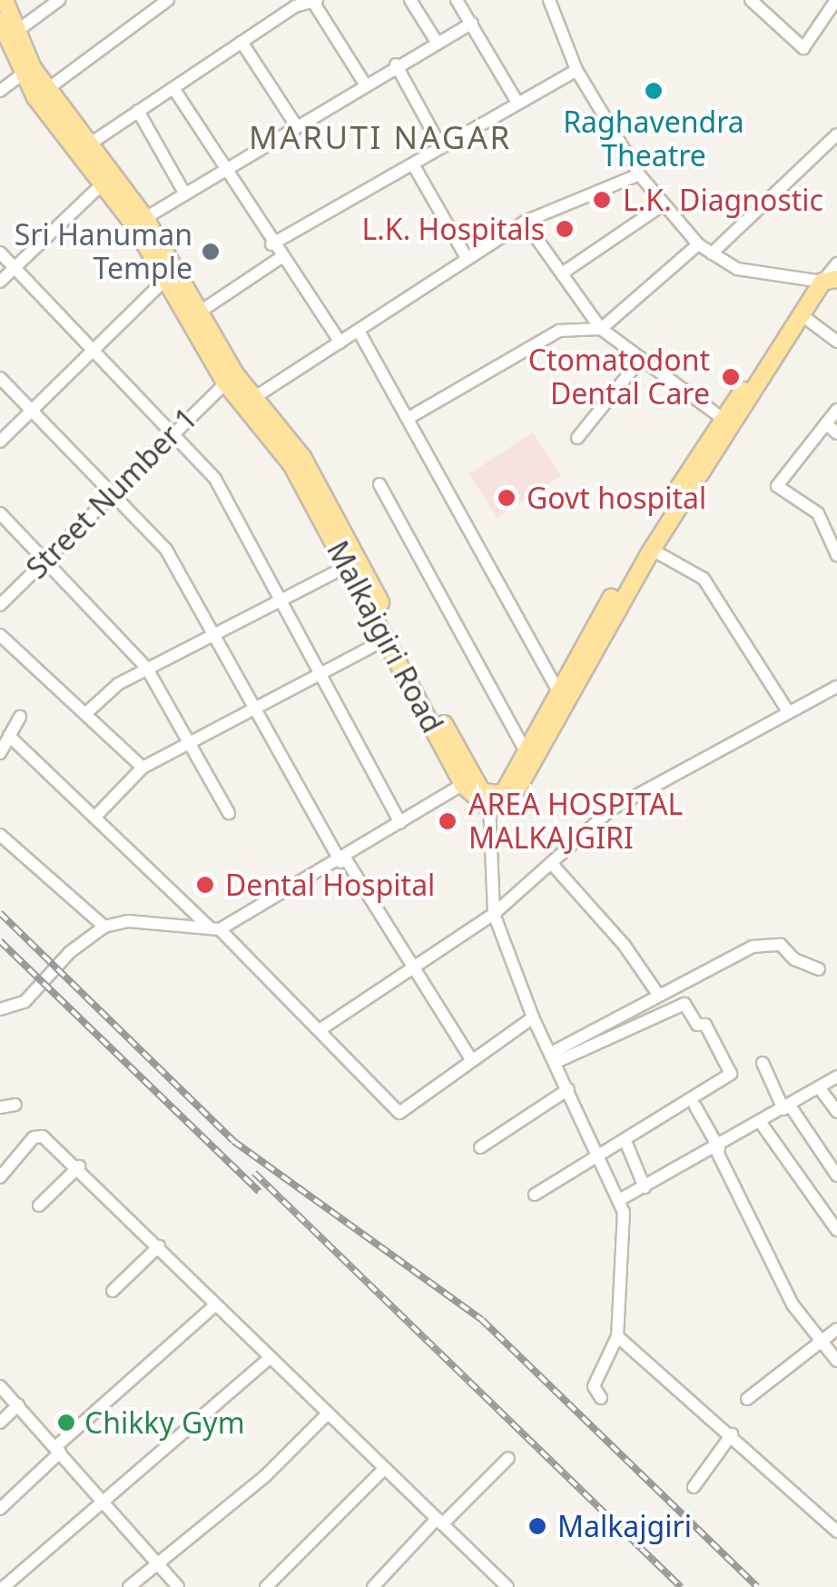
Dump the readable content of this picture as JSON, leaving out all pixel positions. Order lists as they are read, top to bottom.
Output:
{
  "streets": {
    "main road": ["Malkajgiri Road"],
    "street": ["Street Number 1"]
  },
  "crossings": [
    ["Street Number 1", "Malkajgiri Road"]
  ],
  "districts": ["MARUTI NAGAR"],
  "places": [
    "Raghavendra Theatre",
    "L.K. Diagnostic",
    "L.K. Hospitals",
    "Sri Hanuman Temple",
    "Ctomatodont Dental Care",
    "Govt hospital",
    "AREA HOSPITAL MALKAJGIRI",
    "Dental Hospital",
    "Chikky Gym",
    "Malkajgiri"
  ]
}
